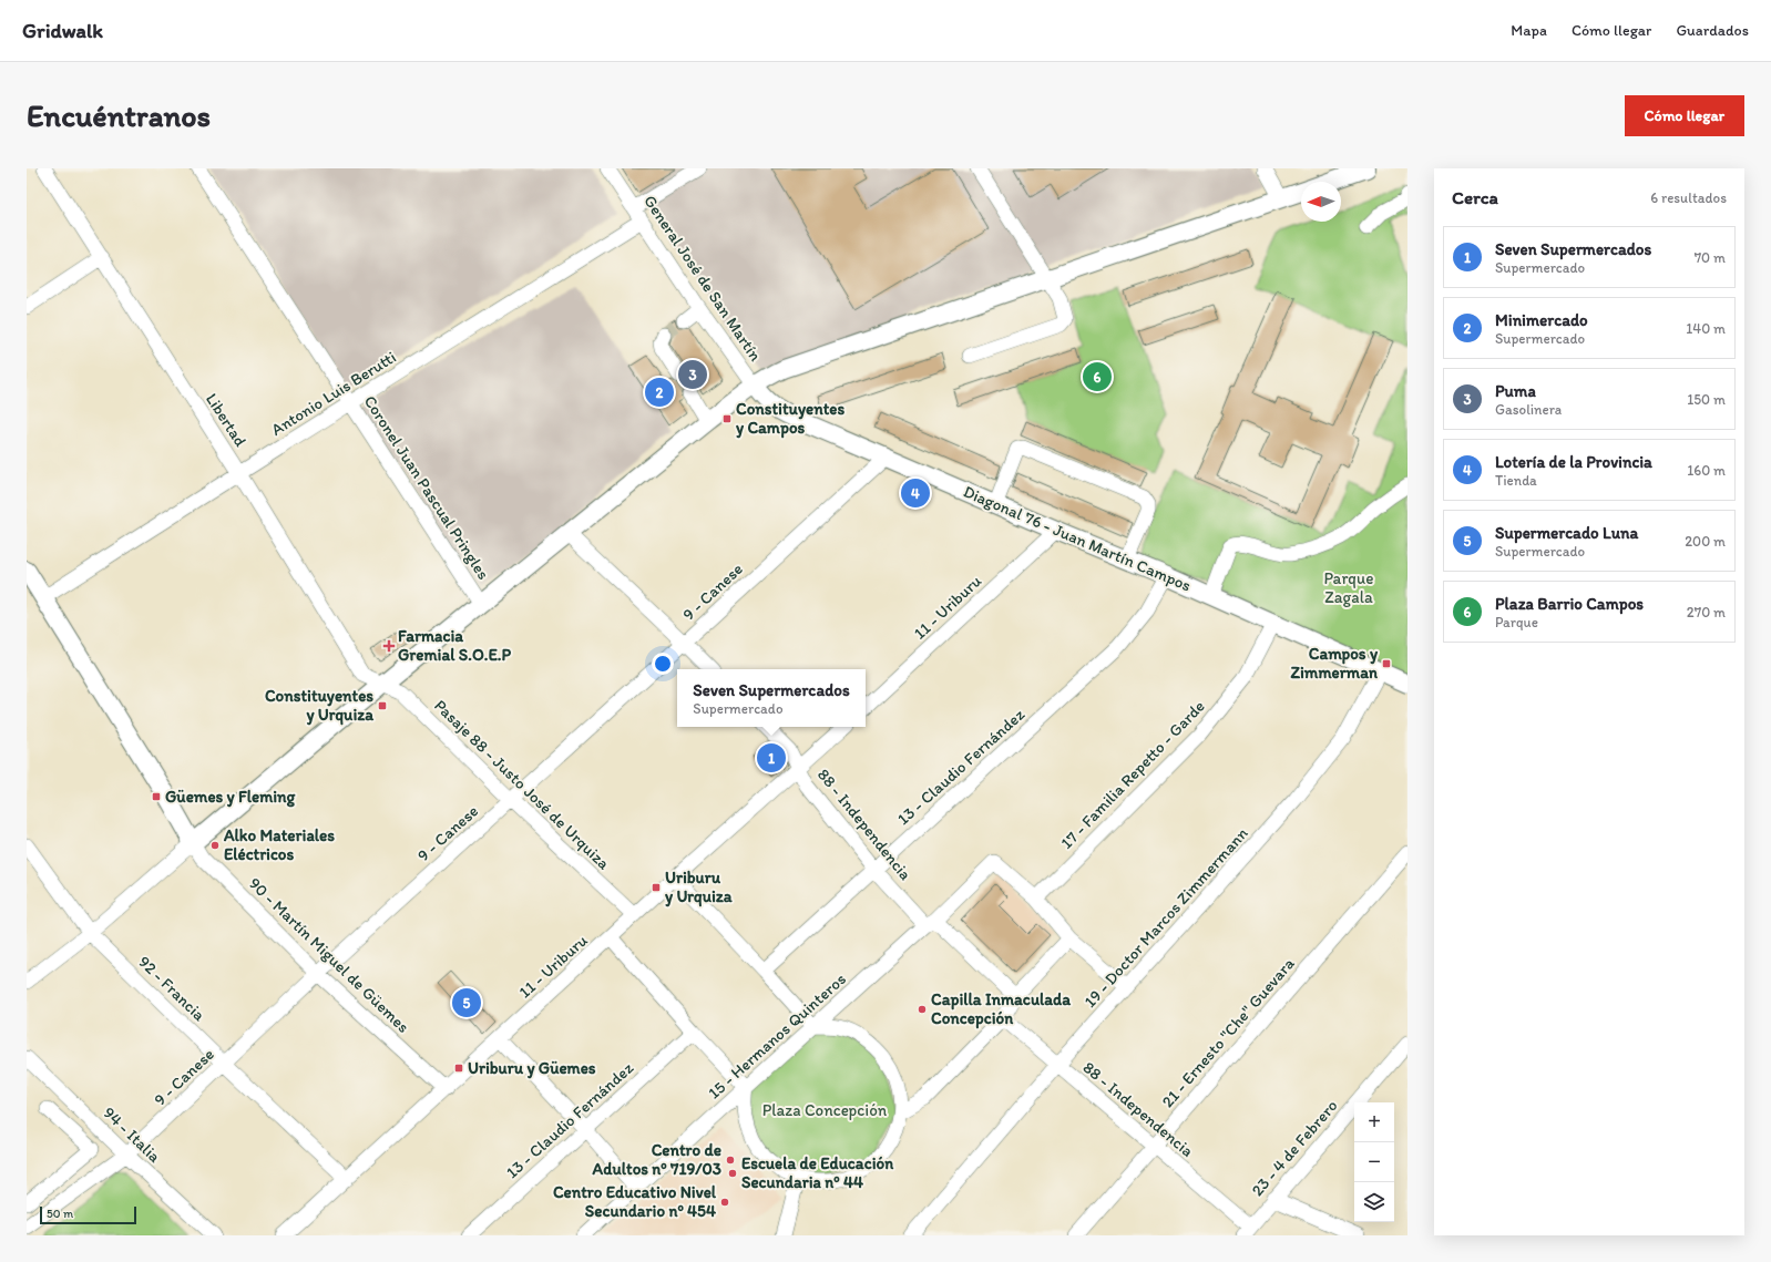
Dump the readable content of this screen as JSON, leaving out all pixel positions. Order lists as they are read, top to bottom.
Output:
{
  "streets": {
    "main road": ["Diagonal 76 - Juan Martín Campos"],
    "street": [
      "General José de San Martín",
      "Antonio Luis Berutti",
      "Libertad",
      "Coronel Juan Pascual Pringles",
      "9 - Canese",
      "11 - Uriburu",
      "13 - Claudio Fernández",
      "17 - Familia Repetto - Garde",
      "Pasaje 88 - Justo José de Urquiza",
      "88 - Independencia",
      "19 - Doctor Marcos Zimmermann",
      "90 - Martín Miguel de Güemes",
      "92 - Francia",
      "21 - Ernesto \"Che\" Guevara",
      "15 - Hermanos Quinteros",
      "94 - Italia",
      "23 - 4 de Febrero"
    ]
  },
  "crossings": [
    ["General José de San Martín", "Antonio Luis Berutti"],
    ["General José de San Martín", "Diagonal 76 - Juan Martín Campos"],
    ["Antonio Luis Berutti", "Libertad"],
    ["Antonio Luis Berutti", "Coronel Juan Pascual Pringles"],
    ["Libertad", "Pasaje 88 - Justo José de Urquiza"],
    ["Diagonal 76 - Juan Martín Campos", "9 - Canese"],
    ["Diagonal 76 - Juan Martín Campos", "11 - Uriburu"],
    ["Diagonal 76 - Juan Martín Campos", "13 - Claudio Fernández"],
    ["Diagonal 76 - Juan Martín Campos", "17 - Familia Repetto - Garde"],
    ["Diagonal 76 - Juan Martín Campos", "19 - Doctor Marcos Zimmermann"],
    ["9 - Canese", "Pasaje 88 - Justo José de Urquiza"],
    ["9 - Canese", "90 - Martín Miguel de Güemes"],
    ["9 - Canese", "92 - Francia"],
    ["9 - Canese", "94 - Italia"],
    ["11 - Uriburu", "Pasaje 88 - Justo José de Urquiza"],
    ["11 - Uriburu", "88 - Independencia"],
    ["11 - Uriburu", "90 - Martín Miguel de Güemes"],
    ["11 - Uriburu", "92 - Francia"],
    ["13 - Claudio Fernández", "88 - Independencia"],
    ["17 - Familia Repetto - Garde", "15 - Hermanos Quinteros"],
    ["88 - Independencia", "19 - Doctor Marcos Zimmermann"],
    ["88 - Independencia", "21 - Ernesto \"Che\" Guevara"],
    ["88 - Independencia", "15 - Hermanos Quinteros"],
    ["88 - Independencia", "23 - 4 de Febrero"]
  ],
  "parks": ["Parque Zagala", "Plaza Concepción"],
  "places": {
    "transit": [
      "Constituyentes y Campos",
      "Campos y Zimmerman",
      "Constituyentes y Urquiza",
      "Güemes y Fleming",
      "Uriburu y Urquiza",
      "Uriburu y Güemes"
    ],
    "health": ["Farmacia Gremial S.O.E.P"],
    "other": [
      "Alko Materiales Eléctricos",
      "Capilla Inmaculada Concepción",
      "Centro de Adultos nº 719/03",
      "Escuela de Educación Secundaria nº 44",
      "Centro Educativo Nivel Secundario nº 454"
    ]
  },
  "scale_bar": "50 m",
  "north": "left",
  "page": {
    "header": "Gridwalk",
    "nav": ["Mapa", "Cómo llegar", "Guardados"],
    "buttons": "Cómo llegar",
    "title": "Encuéntranos",
    "heading": ["Cerca", "6 resultados"],
    "list": [
      {
        "mark": "1",
        "name": "Seven Supermercados",
        "note": "Supermercado",
        "value": "70 m"
      },
      {
        "mark": "2",
        "name": "Minimercado",
        "note": "Supermercado",
        "value": "140 m"
      },
      {
        "mark": "3",
        "name": "Puma",
        "note": "Gasolinera",
        "value": "150 m"
      },
      {
        "mark": "4",
        "name": "Lotería de la Provincia",
        "note": "Tienda",
        "value": "160 m"
      },
      {
        "mark": "5",
        "name": "Supermercado Luna",
        "note": "Supermercado",
        "value": "200 m"
      },
      {
        "mark": "6",
        "name": "Plaza Barrio Campos",
        "note": "Parque",
        "value": "270 m"
      }
    ],
    "pins": [
      "3",
      "6",
      "2",
      "4",
      "1",
      "5"
    ],
    "popup": ["Seven Supermercados", "Supermercado"],
    "map_buttons": ["+", "−"],
    "scale": "50 m"
  }
}
